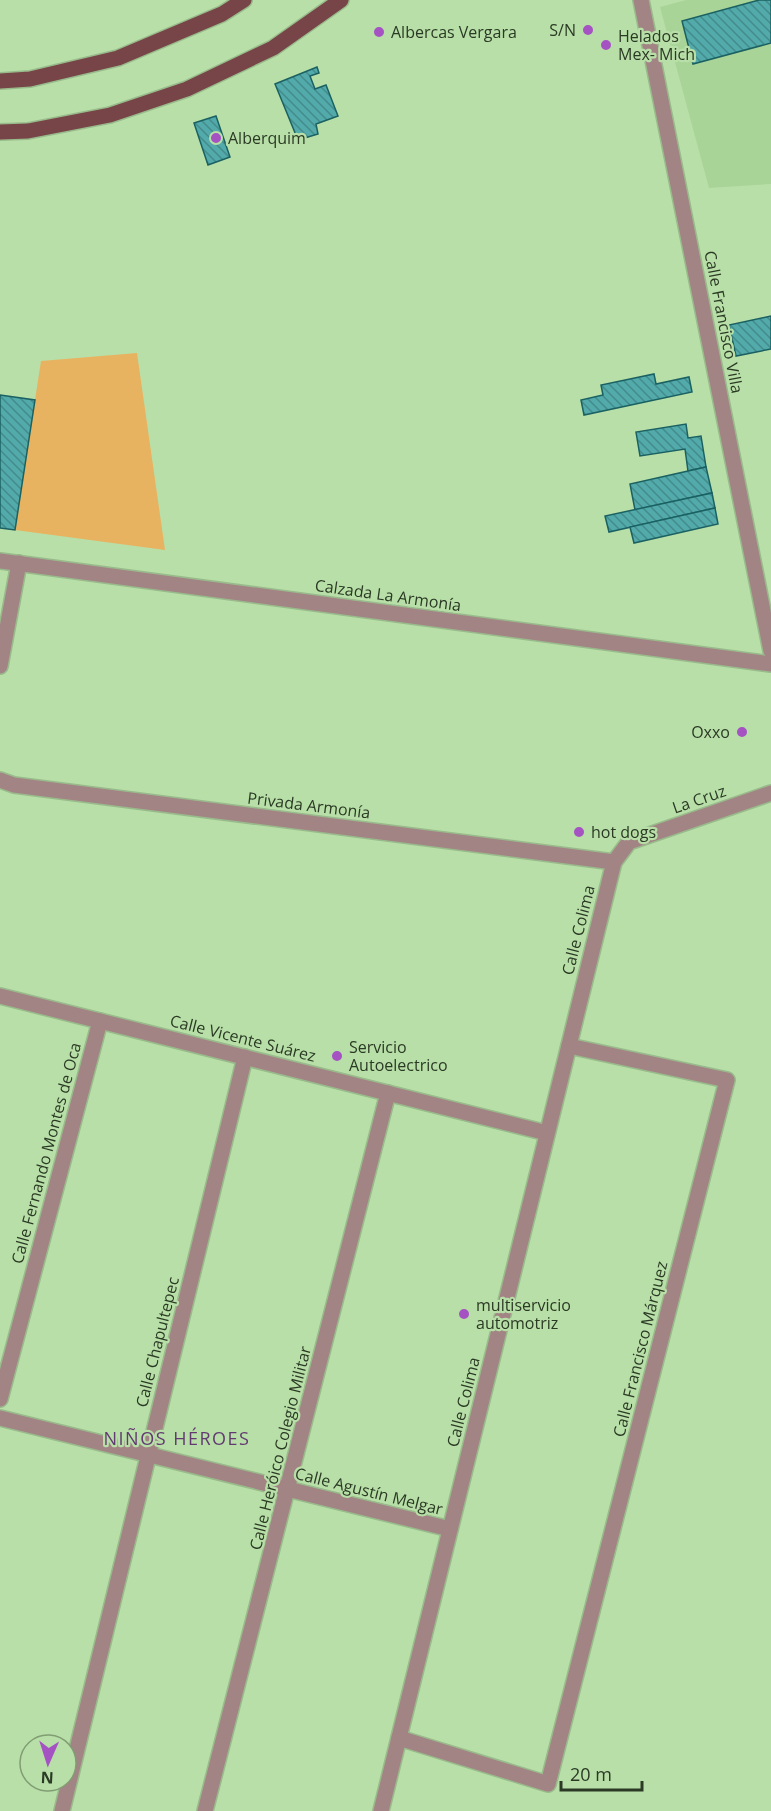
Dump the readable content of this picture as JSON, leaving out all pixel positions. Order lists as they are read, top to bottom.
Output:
{
  "streets": {
    "street": [
      "Calle Francisco Villa",
      "Calzada La Armonía",
      "La Cruz",
      "Privada Armonía",
      "Calle Colima",
      "Calle Vicente Suárez",
      "Calle Fernando Montes de Oca",
      "Calle Chapultepec",
      "Calle Francisco Márquez",
      "Calle Heróico Colegio Militar",
      "Calle Agustín Melgar"
    ]
  },
  "crossings": [
    ["La Cruz", "Privada Armonía"],
    ["La Cruz", "Calle Colima"],
    ["Privada Armonía", "Calle Colima"],
    ["Calle Colima", "Calle Vicente Suárez"],
    ["Calle Colima", "Calle Francisco Márquez"],
    ["Calle Colima", "Calle Agustín Melgar"],
    ["Calle Vicente Suárez", "Calle Fernando Montes de Oca"],
    ["Calle Vicente Suárez", "Calle Chapultepec"],
    ["Calle Vicente Suárez", "Calle Heróico Colegio Militar"],
    ["Calle Chapultepec", "Calle Agustín Melgar"],
    ["Calle Heróico Colegio Militar", "Calle Agustín Melgar"]
  ],
  "districts": ["NIÑOS HÉROES"],
  "places": [
    "S/N",
    "Albercas Vergara",
    "Helados Mex- Mich",
    "Alberquim",
    "Oxxo",
    "hot dogs",
    "Servicio Autoelectrico",
    "multiservicio automotriz"
  ],
  "scale_bar": "20 m",
  "north": "bottom"
}
